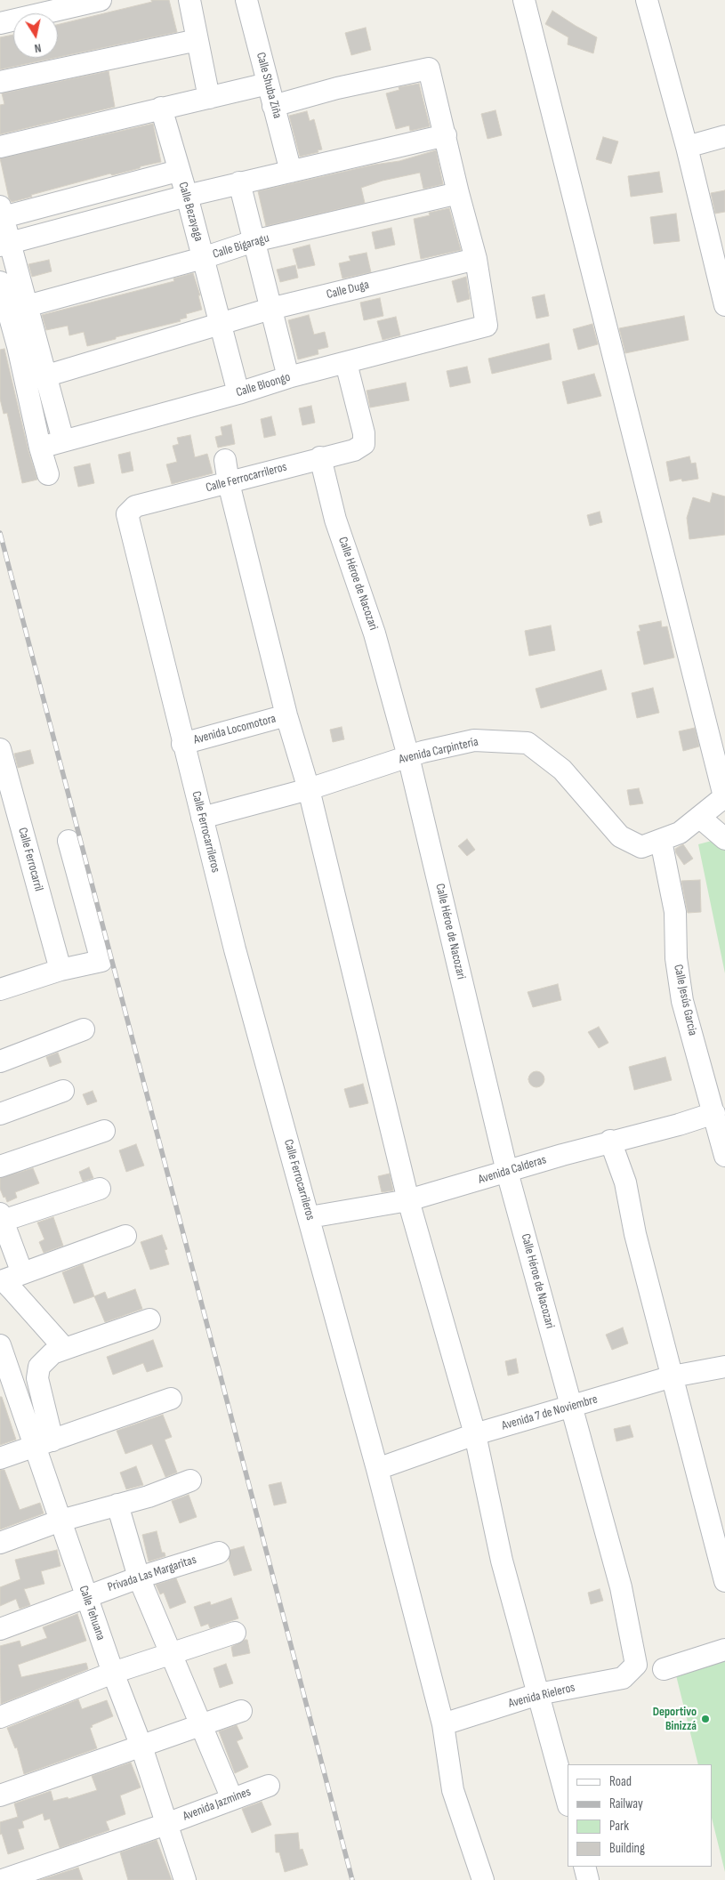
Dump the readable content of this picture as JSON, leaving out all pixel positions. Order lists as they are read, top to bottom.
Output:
{
  "streets": {
    "street": [
      "Calle Shuba Ziña",
      "Calle Bezayaga",
      "Calle Bigaragu",
      "Calle Duga",
      "Calle Bloongo",
      "Calle Ferrocarrileros",
      "Calle Héroe de Nacozari",
      "Avenida Locomotora",
      "Avenida Carpintería",
      "Calle Ferrocarril",
      "Calle Jesús Garcia",
      "Avenida Calderas",
      "Avenida 7 de Noviembre",
      "Privada Las Margaritas",
      "Calle Tehuana",
      "Avenida Rieleros",
      "Avenida Jazmines"
    ]
  },
  "crossings": [
    ["Calle Bezayaga", "Calle Bigaragu"],
    ["Calle Bezayaga", "Calle Duga"],
    ["Calle Bezayaga", "Calle Bloongo"],
    ["Calle Duga", "Calle Bloongo"],
    ["Calle Bloongo", "Calle Ferrocarrileros"],
    ["Calle Ferrocarrileros", "Calle Héroe de Nacozari"],
    ["Calle Ferrocarrileros", "Avenida Locomotora"],
    ["Calle Ferrocarrileros", "Avenida Carpintería"],
    ["Calle Ferrocarrileros", "Avenida Calderas"],
    ["Calle Ferrocarrileros", "Avenida 7 de Noviembre"],
    ["Calle Ferrocarrileros", "Avenida Rieleros"],
    ["Calle Héroe de Nacozari", "Avenida Carpintería"],
    ["Calle Héroe de Nacozari", "Avenida Calderas"],
    ["Calle Héroe de Nacozari", "Avenida 7 de Noviembre"],
    ["Calle Héroe de Nacozari", "Avenida Rieleros"],
    ["Avenida Carpintería", "Calle Jesús Garcia"],
    ["Calle Jesús Garcia", "Avenida Calderas"],
    ["Privada Las Margaritas", "Calle Tehuana"],
    ["Calle Tehuana", "Avenida Jazmines"]
  ],
  "places": ["Deportivo Binizzá"],
  "legend": [
    "Road",
    "Railway",
    "Park",
    "Building"
  ],
  "north": "bottom"
}
